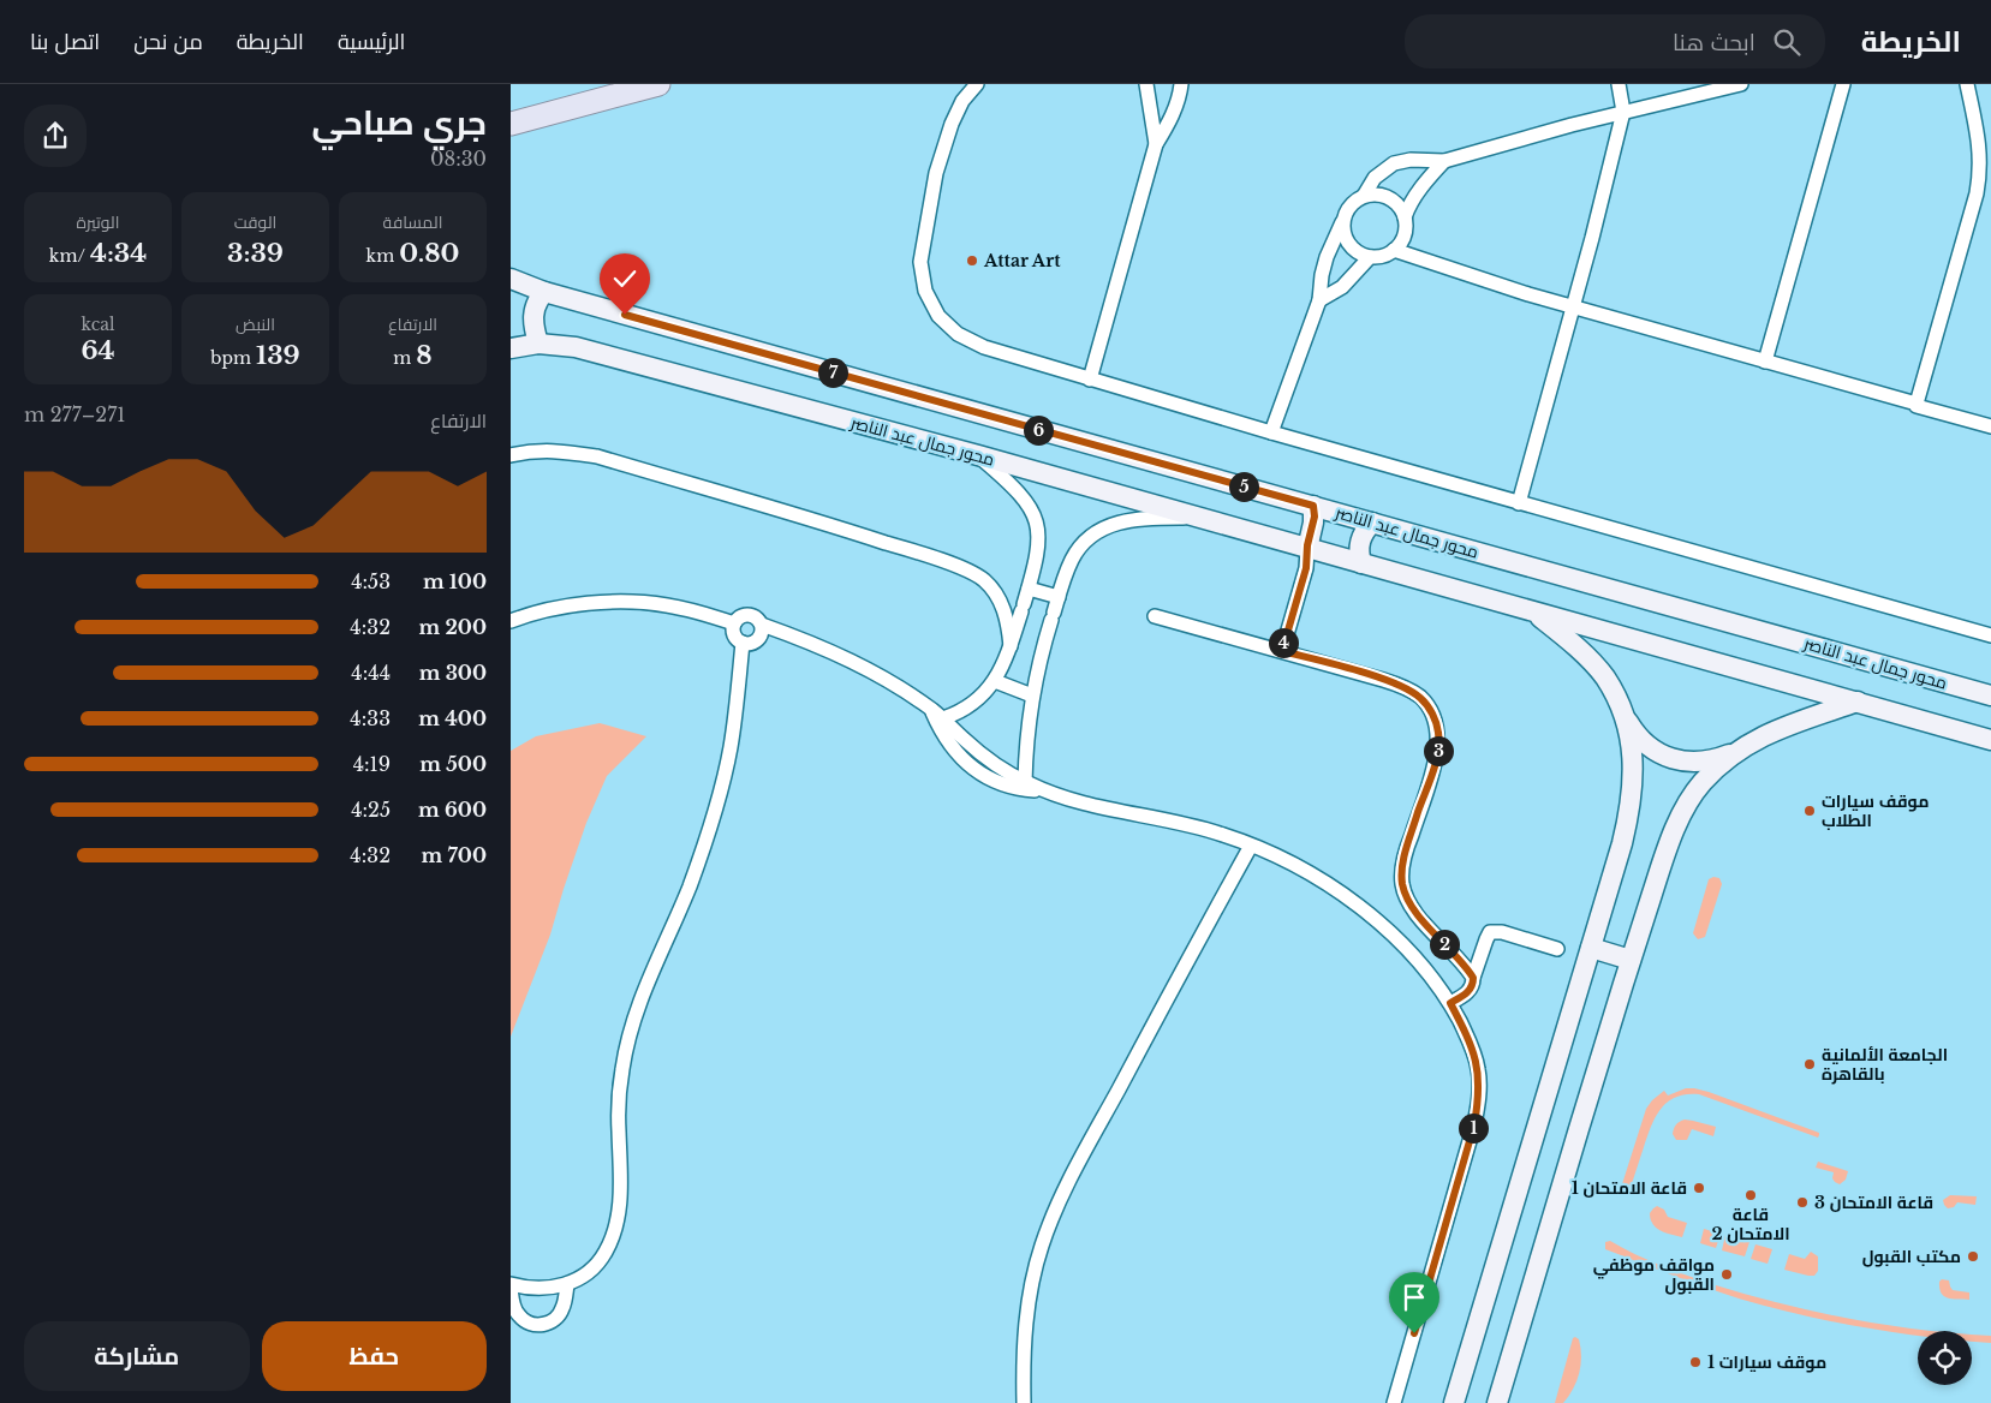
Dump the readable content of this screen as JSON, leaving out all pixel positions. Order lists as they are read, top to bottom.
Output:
{
  "streets": {
    "main road": ["محور جمال عبد الناصر"]
  },
  "places": [
    "Attar Art",
    "موقف سيارات الطلاب",
    "الجامعة الألمانية بالقاهرة",
    "قاعة الامتحان 1",
    "قاعة الامتحان 2",
    "قاعة الامتحان 3",
    "مكتب القبول",
    "مواقف موظفي القبول",
    "موقف سيارات 1"
  ],
  "page": {
    "header": "الخريطة",
    "search": "ابحث هنا",
    "nav": [
      "الرئيسية",
      "الخريطة",
      "من نحن",
      "اتصل بنا"
    ],
    "heading": ["جري صباحي", "08:30"],
    "stats": [
      ["المسافة", "0.80 km"],
      ["الوقت", "3:39"],
      ["الوتيرة", "4:34 /km"],
      ["الارتفاع", "8 m"],
      ["النبض", "139 bpm"],
      ["kcal", "64"]
    ],
    "pins": [
      "7",
      "6",
      "5",
      "4",
      "3",
      "2",
      "1"
    ],
    "chart": ["الارتفاع", "271–277 m"],
    "list": [
      {
        "name": "100 m",
        "note": "4:53"
      },
      {
        "name": "200 m",
        "note": "4:32"
      },
      {
        "name": "300 m",
        "note": "4:44"
      },
      {
        "name": "400 m",
        "note": "4:33"
      },
      {
        "name": "500 m",
        "note": "4:19"
      },
      {
        "name": "600 m",
        "note": "4:25"
      },
      {
        "name": "700 m",
        "note": "4:32"
      }
    ],
    "buttons": ["حفظ", "مشاركة"]
  }
}
